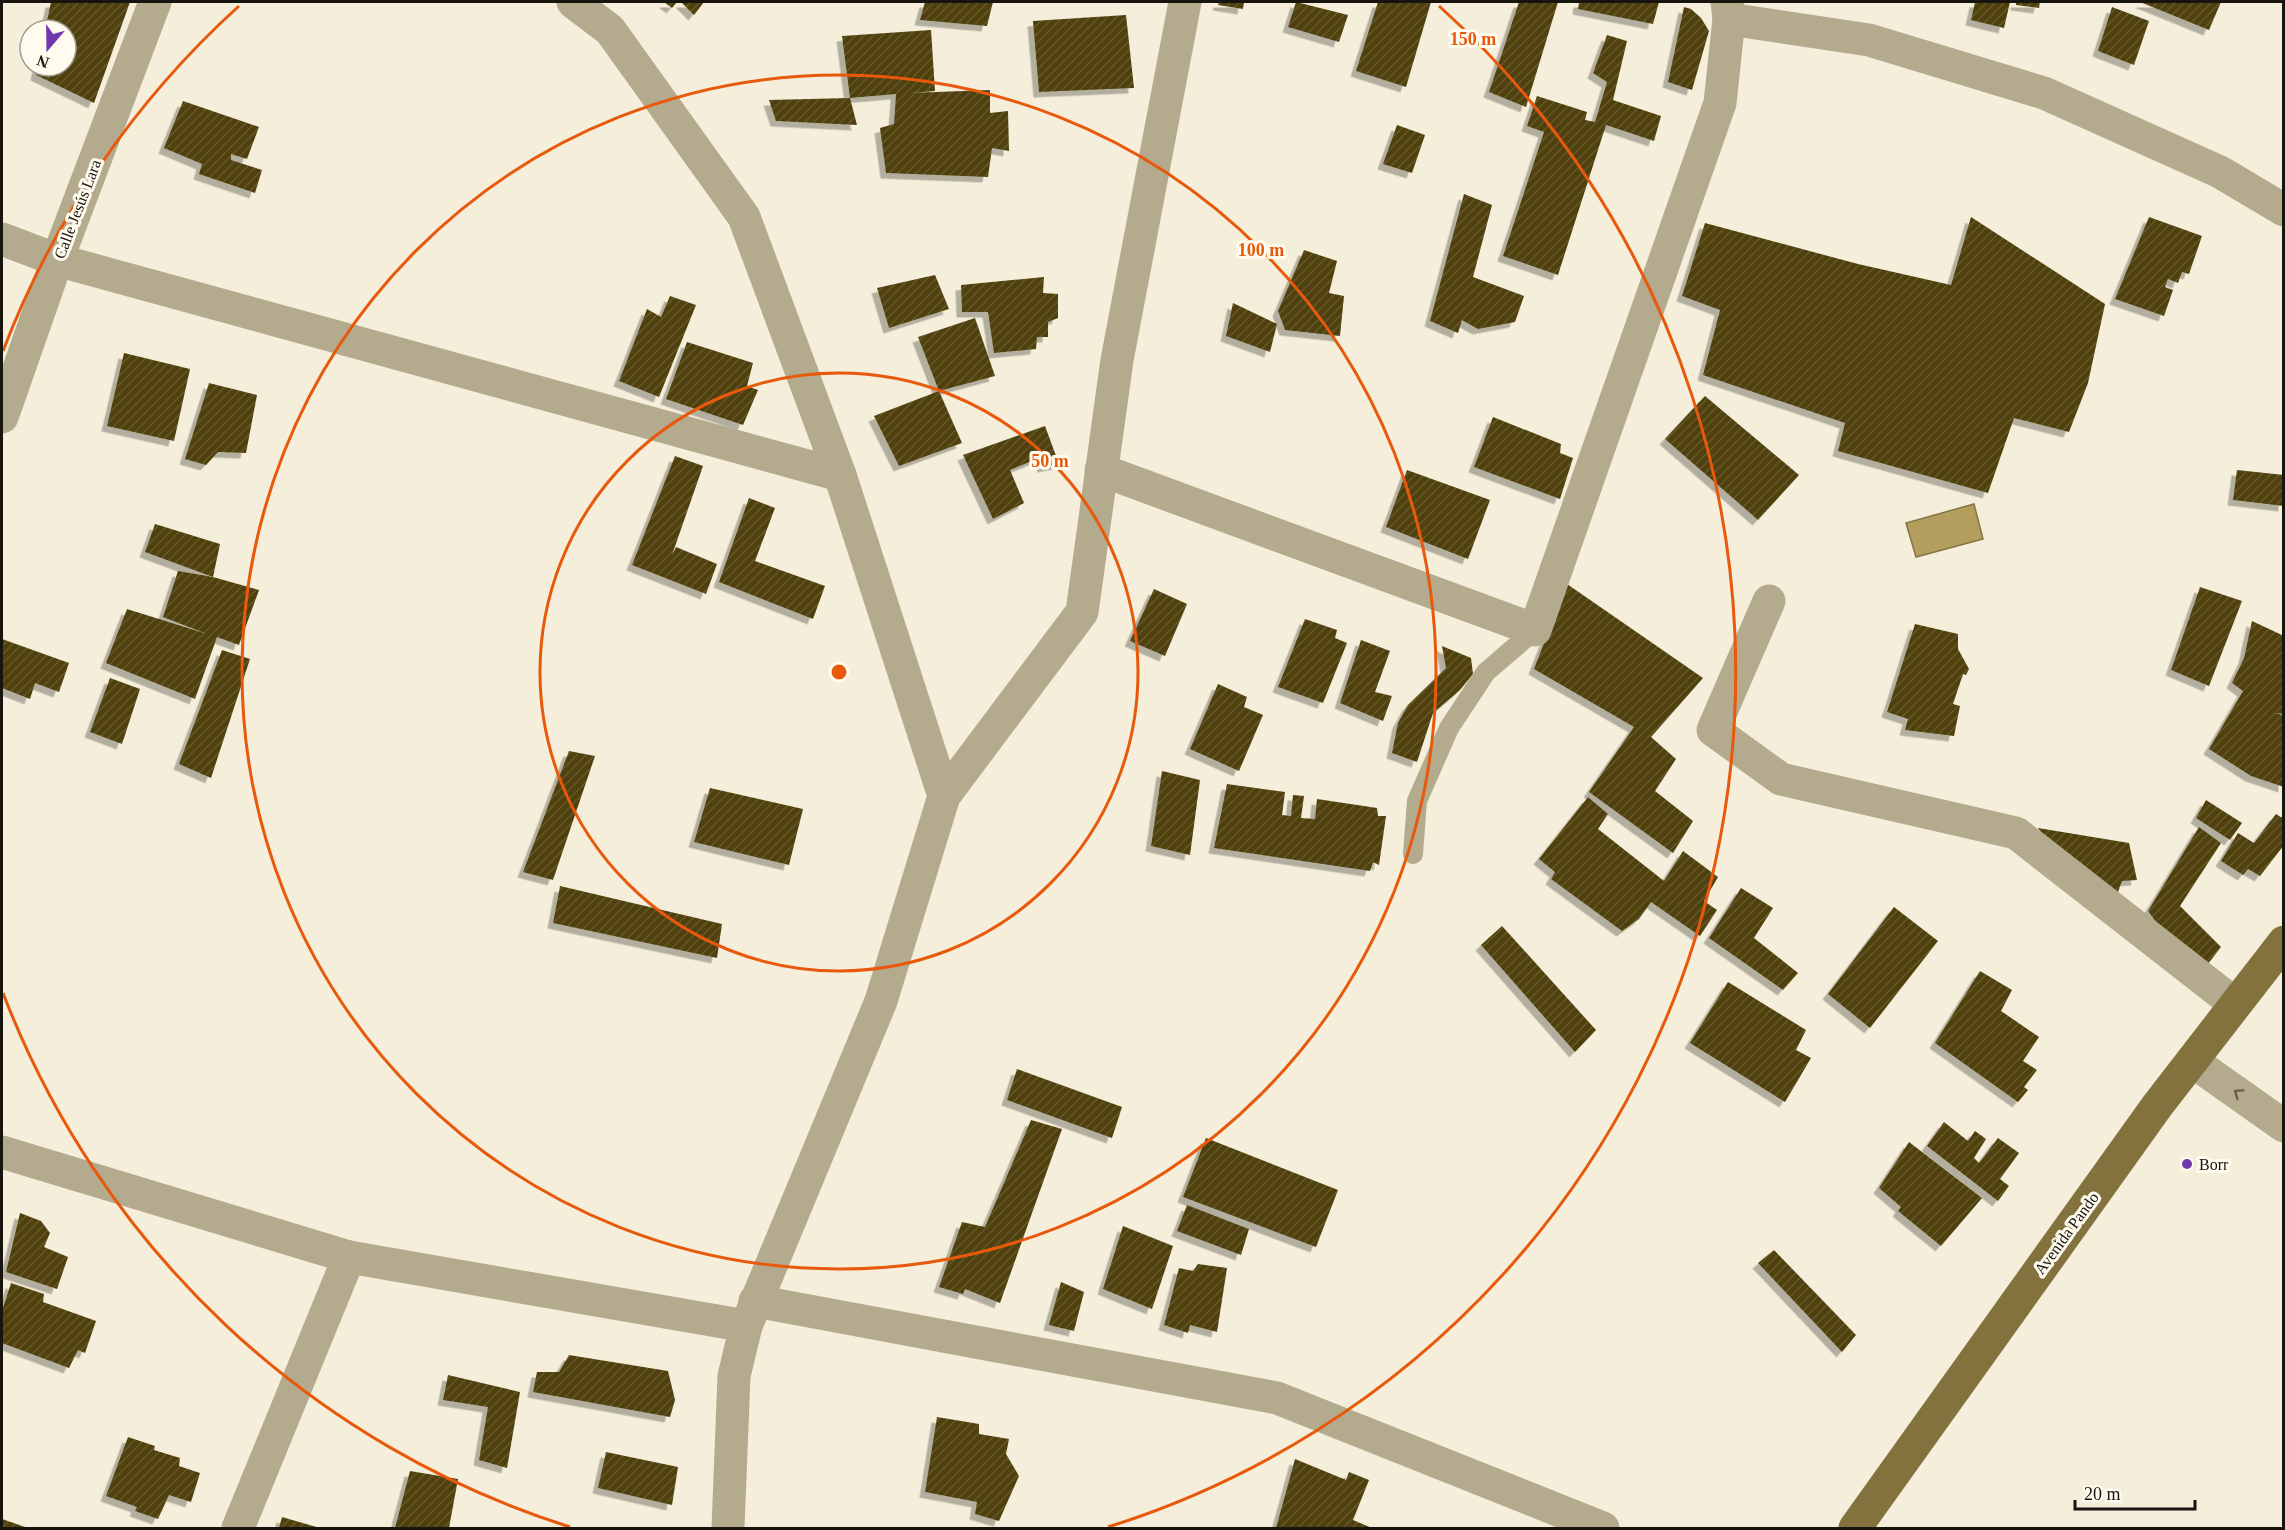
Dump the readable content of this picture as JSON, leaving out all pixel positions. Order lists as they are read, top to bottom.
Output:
{
  "streets": {
    "main road": ["Avenida Pando"],
    "street": ["Calle Jesús Lara"]
  },
  "places": ["Borr"],
  "scale_bar": "20 m",
  "north": "bottom",
  "rings": ["150 m", "100 m", "50 m"]
}
